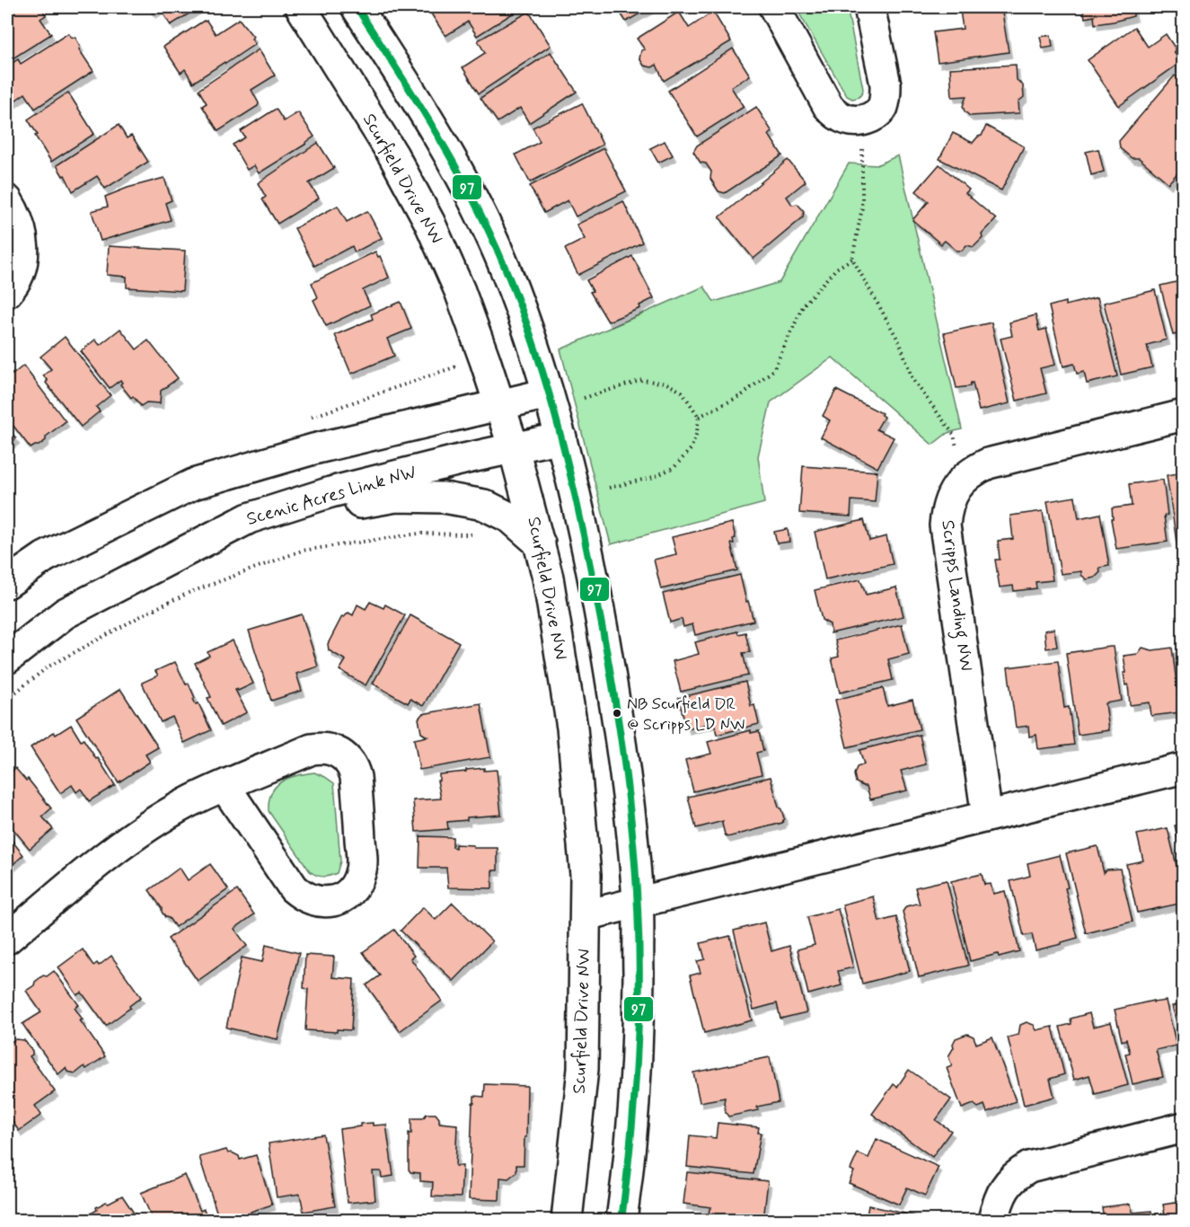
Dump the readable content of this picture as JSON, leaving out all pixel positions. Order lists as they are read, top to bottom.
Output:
{
  "streets": {
    "street": ["Scurfield Drive NW", "Scenic Acres Link NW", "Scripps Landing NW"]
  },
  "crossings": [
    ["Scurfield Drive NW", "Scenic Acres Link NW"]
  ],
  "places": ["NB Scurfield DR @ Scripps LD NW"],
  "lines": ["transit line 97"]
}
